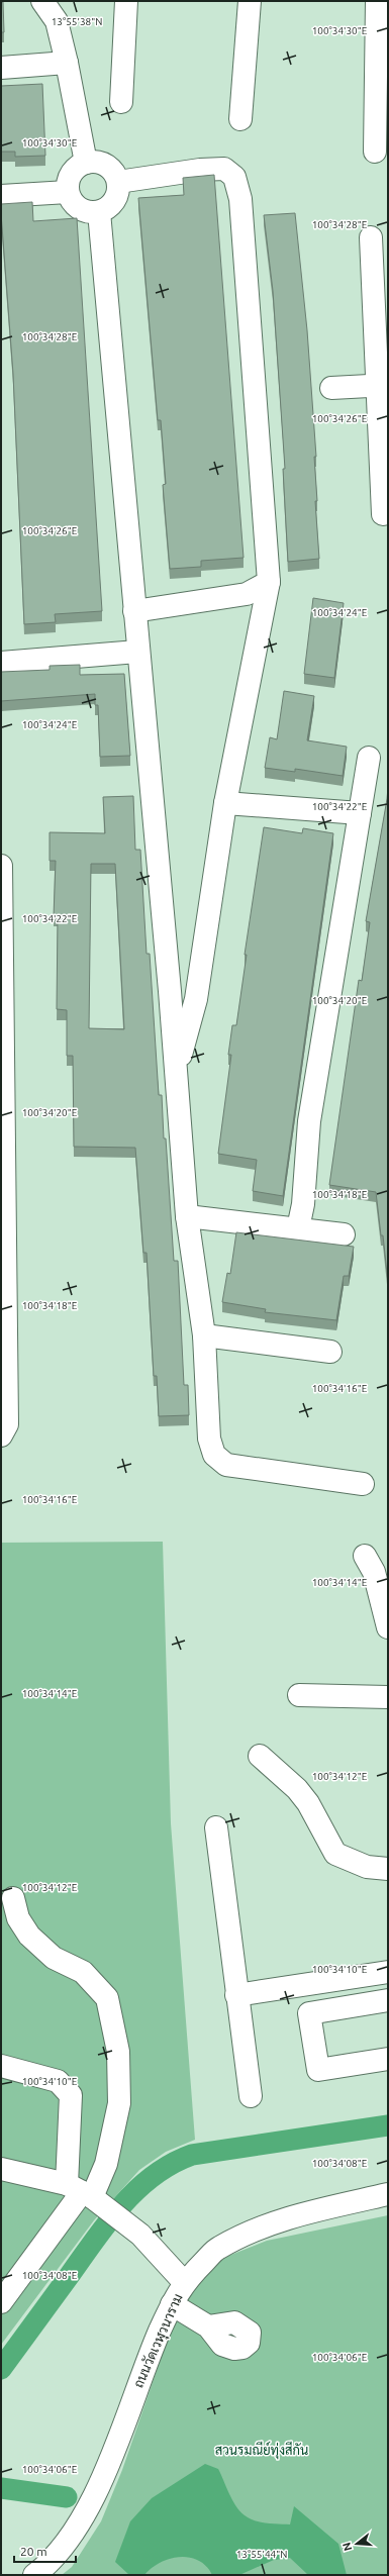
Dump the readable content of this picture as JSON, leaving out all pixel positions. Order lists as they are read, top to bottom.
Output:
{
  "streets": {
    "street": ["ถนนวัดเวฬุวนาราม"]
  },
  "parks": ["สวนรมณีย์ทุ่งสีกัน"],
  "scale_bar": "20 m",
  "north": "left",
  "coordinates": [
    "13°55'38\"N",
    "100°34'30\"E",
    "100°34'28\"E",
    "100°34'26\"E",
    "100°34'24\"E",
    "100°34'22\"E",
    "100°34'20\"E",
    "100°34'18\"E",
    "100°34'16\"E",
    "100°34'14\"E",
    "100°34'12\"E",
    "100°34'10\"E",
    "100°34'08\"E",
    "100°34'06\"E",
    "13°55'44\"N"
  ]
}
